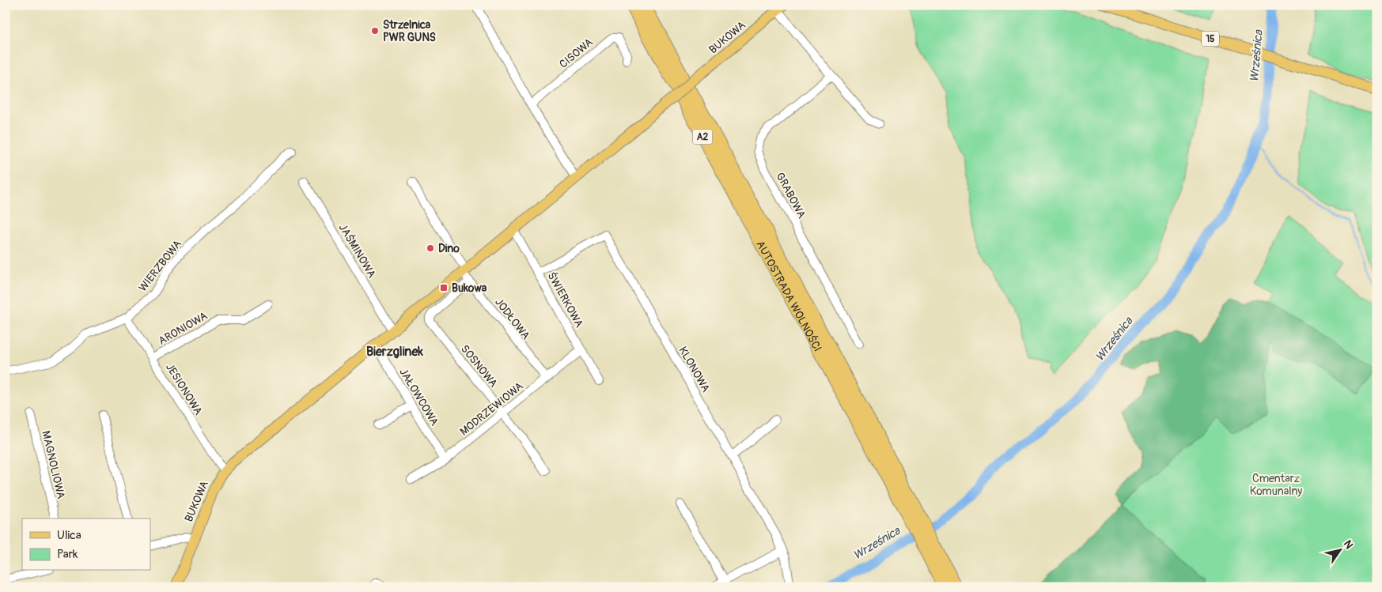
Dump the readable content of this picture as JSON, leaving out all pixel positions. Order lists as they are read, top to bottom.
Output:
{
  "streets": {
    "highway": ["A2", "AUTOSTRADA WOLNOŚCI"],
    "main road": ["BUKOWA", "15"],
    "street": [
      "CISOWA",
      "GRABOWA",
      "JAŚMINOWA",
      "WIERZBOWA",
      "ŚWIERKOWA",
      "JODŁOWA",
      "ARONIOWA",
      "SOSNOWA",
      "KLONOWA",
      "JESIONOWA",
      "JAŁOWCOWA",
      "MODRZEWIOWA",
      "MAGNOLIOWA"
    ]
  },
  "crossings": [
    ["BUKOWA", "JAŚMINOWA"],
    ["BUKOWA", "ŚWIERKOWA"],
    ["BUKOWA", "JODŁOWA"],
    ["BUKOWA", "JESIONOWA"],
    ["BUKOWA", "JAŁOWCOWA"],
    ["WIERZBOWA", "JESIONOWA"],
    ["ŚWIERKOWA", "KLONOWA"],
    ["ŚWIERKOWA", "MODRZEWIOWA"],
    ["JODŁOWA", "SOSNOWA"],
    ["JODŁOWA", "MODRZEWIOWA"],
    ["ARONIOWA", "JESIONOWA"],
    ["SOSNOWA", "MODRZEWIOWA"],
    ["JAŁOWCOWA", "MODRZEWIOWA"]
  ],
  "districts": ["Bierzglinek"],
  "water": ["Wrześnica"],
  "parks": ["Cmentarz Komunalny"],
  "places": {
    "other": ["Strzelnica PWR GUNS", "Dino"],
    "transit": ["Bukowa"]
  },
  "legend": ["Ulica", "Park"],
  "north": "top right"
}
